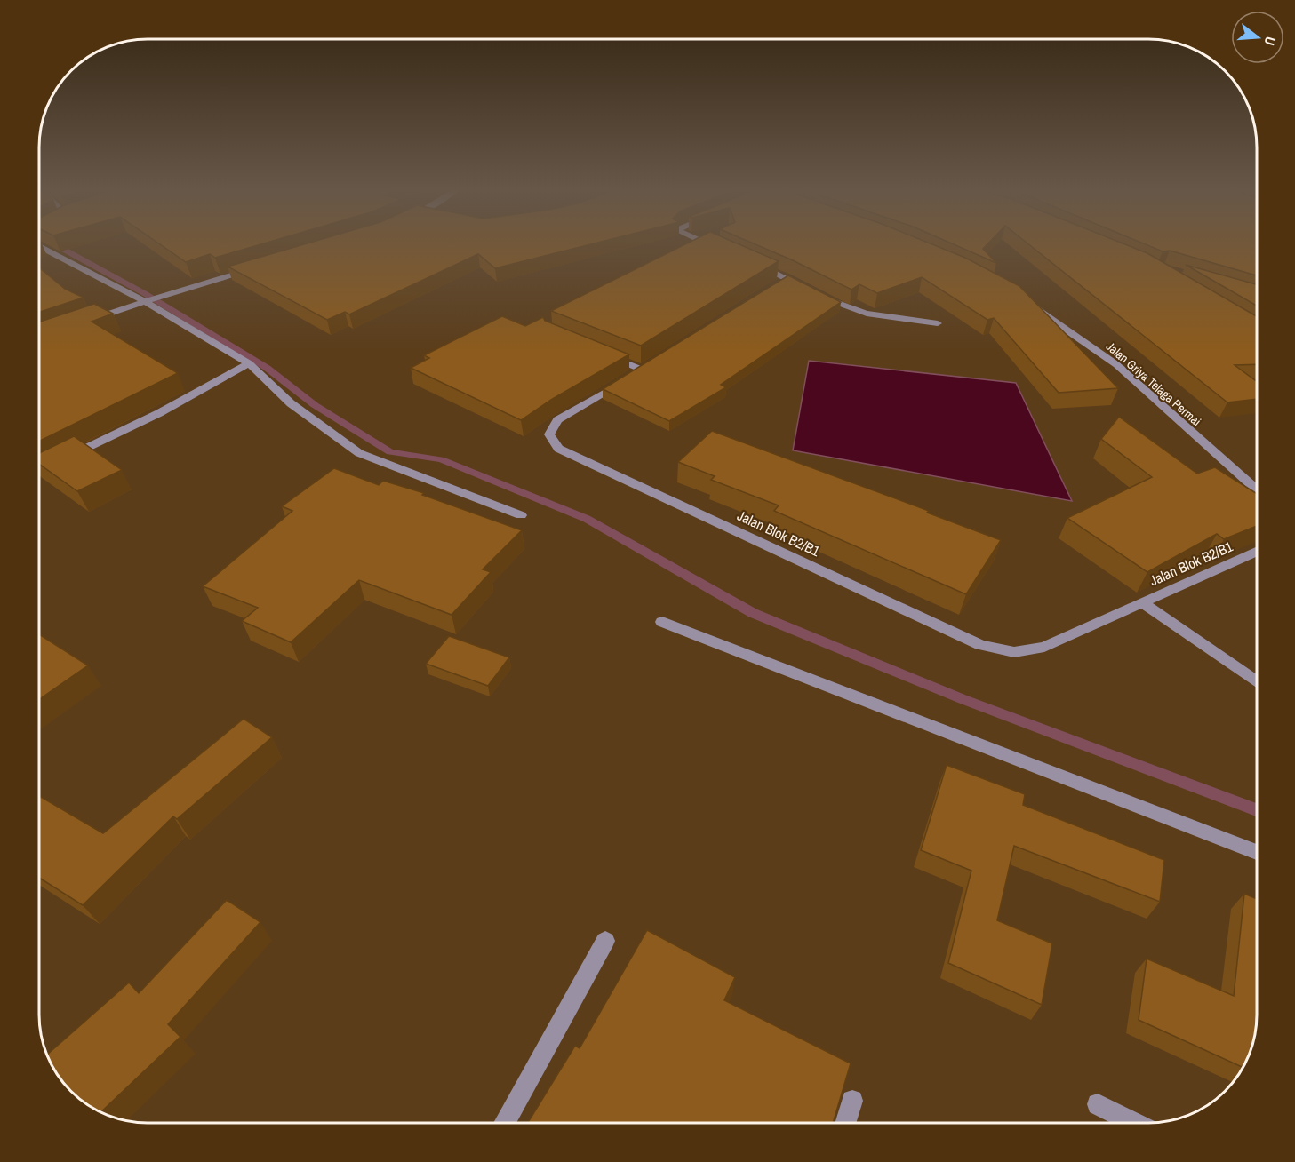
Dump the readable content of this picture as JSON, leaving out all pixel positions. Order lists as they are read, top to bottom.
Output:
{
  "streets": {
    "street": ["Jalan Griya Telaga Permai", "Jalan Blok B2/B1"]
  },
  "north": "right"
}
